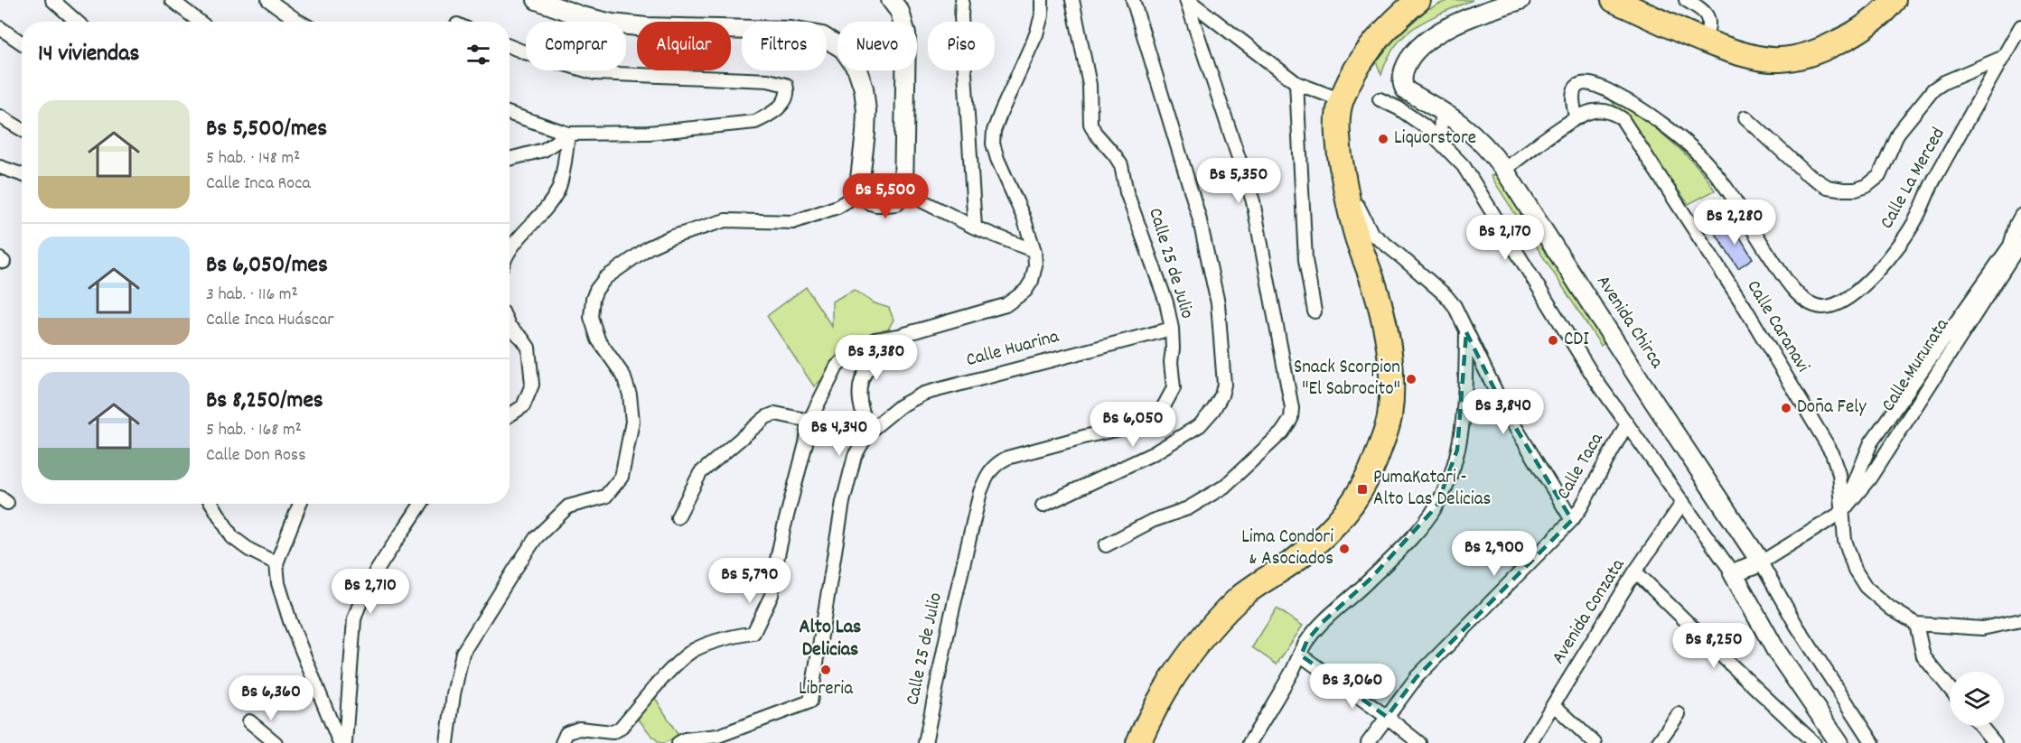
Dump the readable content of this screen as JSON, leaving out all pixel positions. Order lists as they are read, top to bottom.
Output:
{
  "streets": {
    "street": [
      "Calle La Merced",
      "Calle 25 de Julio",
      "Avenida Chirca",
      "Calle Caranavi",
      "Calle Huarina",
      "Calle Mururata",
      "Calle Taca",
      "Avenida Conzata"
    ]
  },
  "crossings": [
    ["Calle La Merced", "Calle Caranavi"],
    ["Calle 25 de Julio", "Calle Huarina"],
    ["Avenida Chirca", "Calle Caranavi"],
    ["Avenida Chirca", "Calle Mururata"],
    ["Calle Caranavi", "Calle Mururata"]
  ],
  "districts": ["Alto Las Delicias"],
  "places": {
    "other": [
      "Liquorstore",
      "CDI",
      "Snack Scorpion \"El Sabrocito\"",
      "Doña Fely",
      "Lima Condori & Asociados",
      "Libreria"
    ],
    "transit": ["PumaKatari - Alto Las Delicias"]
  },
  "page": {
    "chip": [
      "Comprar",
      "Alquilar",
      "Filtros",
      "Nuevo",
      "Piso"
    ],
    "heading": "14 viviendas",
    "list": [
      {
        "name": "Bs 5,500/mes",
        "note": "5 hab. · 148 m² · Calle Inca Roca"
      },
      {
        "name": "Bs 6,050/mes",
        "note": "3 hab. · 116 m² · Calle Inca Huáscar"
      },
      {
        "name": "Bs 8,250/mes",
        "note": "5 hab. · 168 m² · Calle Don Ross"
      }
    ],
    "price": [
      "Bs 5,350",
      "Bs 5,500",
      "Bs 2,280",
      "Bs 2,170",
      "Bs 3,380",
      "Bs 3,840",
      "Bs 6,050",
      "Bs 4,340",
      "Bs 2,900",
      "Bs 5,790",
      "Bs 2,710",
      "Bs 8,250",
      "Bs 3,060",
      "Bs 6,360"
    ]
  }
}
